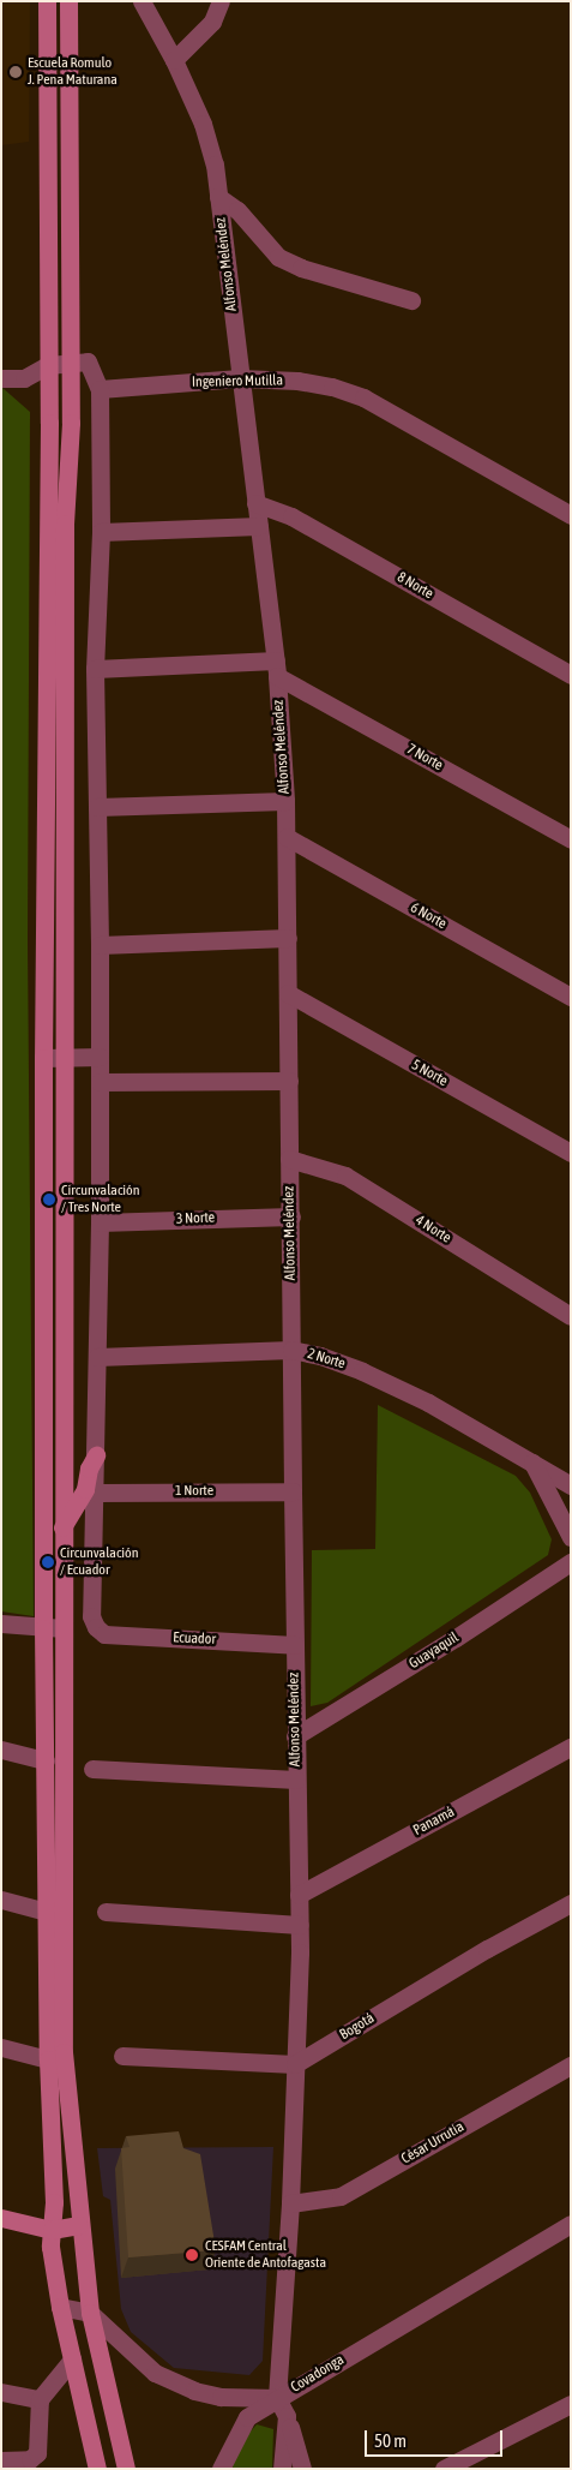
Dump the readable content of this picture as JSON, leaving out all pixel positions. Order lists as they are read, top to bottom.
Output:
{
  "streets": {
    "street": [
      "Alfonso Meléndez",
      "Ingeniero Mutilla",
      "8 Norte",
      "7 Norte",
      "6 Norte",
      "5 Norte",
      "3 Norte",
      "4 Norte",
      "2 Norte",
      "1 Norte",
      "Ecuador",
      "Guayaquil",
      "Panamá",
      "Bogotá",
      "César Urrutia",
      "Covadonga"
    ]
  },
  "crossings": [
    ["Alfonso Meléndez", "Ingeniero Mutilla"],
    ["Alfonso Meléndez", "8 Norte"],
    ["Alfonso Meléndez", "7 Norte"],
    ["Alfonso Meléndez", "6 Norte"],
    ["Alfonso Meléndez", "5 Norte"],
    ["Alfonso Meléndez", "3 Norte"],
    ["Alfonso Meléndez", "4 Norte"],
    ["Alfonso Meléndez", "2 Norte"],
    ["Alfonso Meléndez", "1 Norte"],
    ["Alfonso Meléndez", "Ecuador"],
    ["Alfonso Meléndez", "Guayaquil"],
    ["Alfonso Meléndez", "Panamá"],
    ["Alfonso Meléndez", "Bogotá"],
    ["Alfonso Meléndez", "César Urrutia"],
    ["Alfonso Meléndez", "Covadonga"],
    ["1 Norte", "Ecuador"]
  ],
  "places": [
    "Escuela Romulo J. Pena Maturana",
    "Circunvalación / Tres Norte",
    "Circunvalación / Ecuador",
    "CESFAM Central Oriente de Antofagasta"
  ],
  "scale_bar": "50 m"
}
